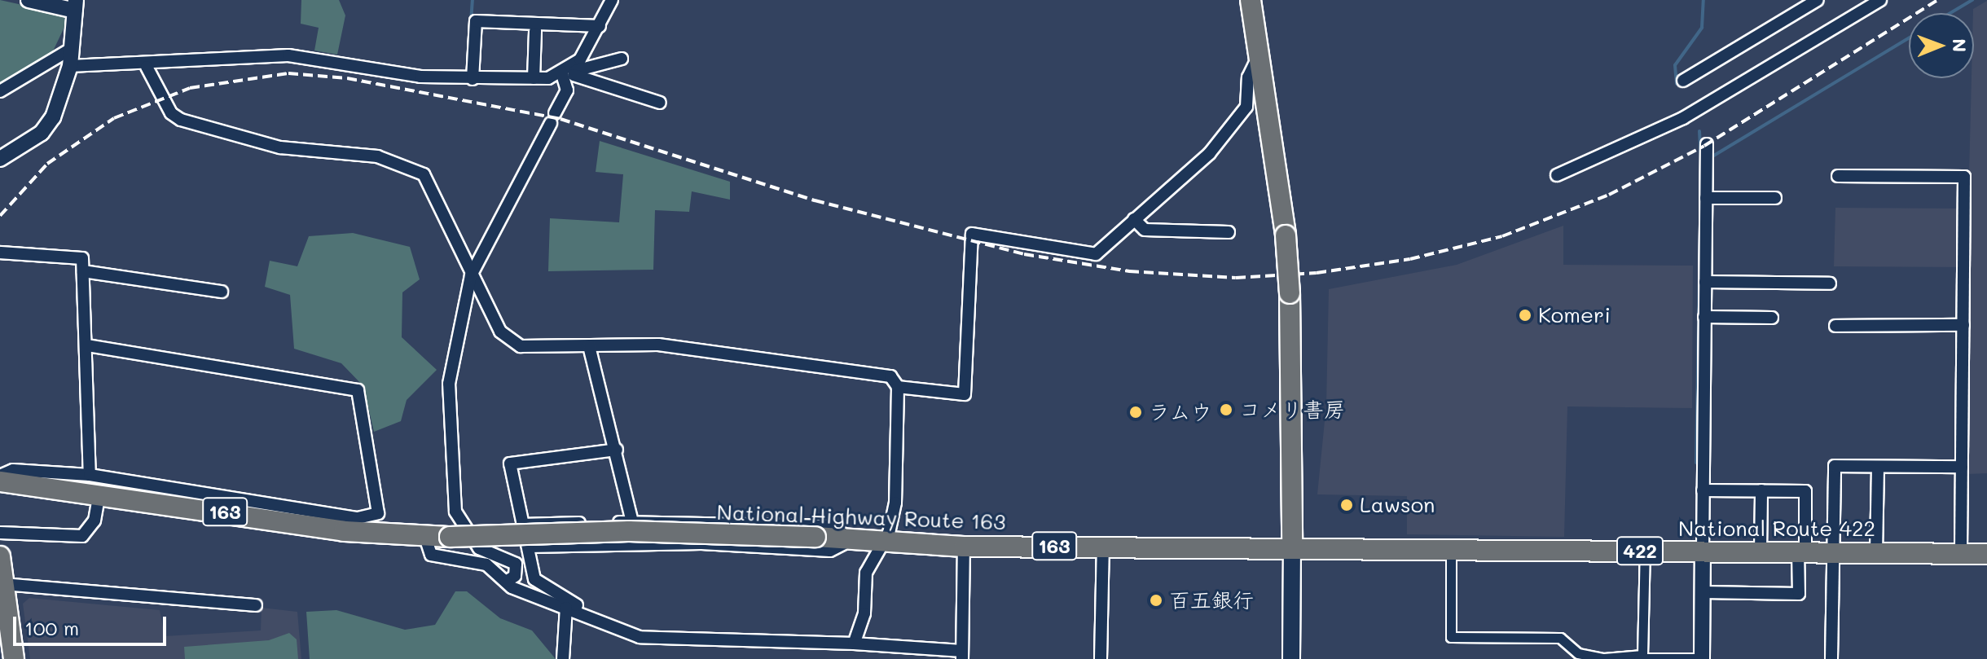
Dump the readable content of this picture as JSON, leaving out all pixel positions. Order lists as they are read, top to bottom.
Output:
{
  "streets": {
    "highway": [
      "163",
      "National Highway Route 163",
      "National Route 422",
      "422"
    ]
  },
  "crossings": [
    ["National Highway Route 163", "National Route 422"]
  ],
  "places": [
    "Komeri",
    "コメリ書房",
    "ラムウ",
    "Lawson",
    "百五銀行"
  ],
  "scale_bar": "100 m",
  "north": "right"
}
